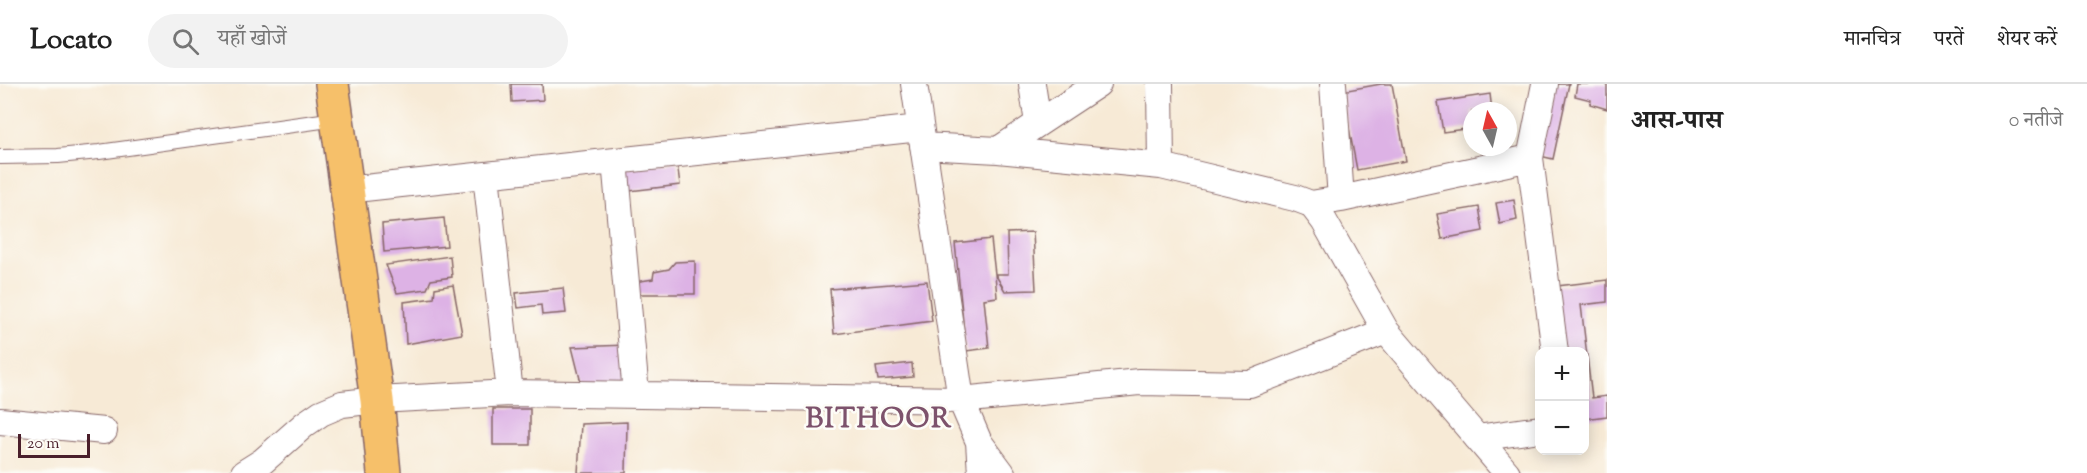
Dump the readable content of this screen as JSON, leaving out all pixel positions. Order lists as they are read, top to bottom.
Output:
{
  "districts": ["BITHOOR"],
  "scale_bar": "20 m",
  "north": "top",
  "page": {
    "header": "Locato",
    "search": "यहाँ खोजें",
    "nav": ["मानचित्र", "परतें", "शेयर करें"],
    "heading": ["आस-पास", "0 नतीजे"],
    "map_buttons": ["+", "−"],
    "scale": "20 m"
  }
}
